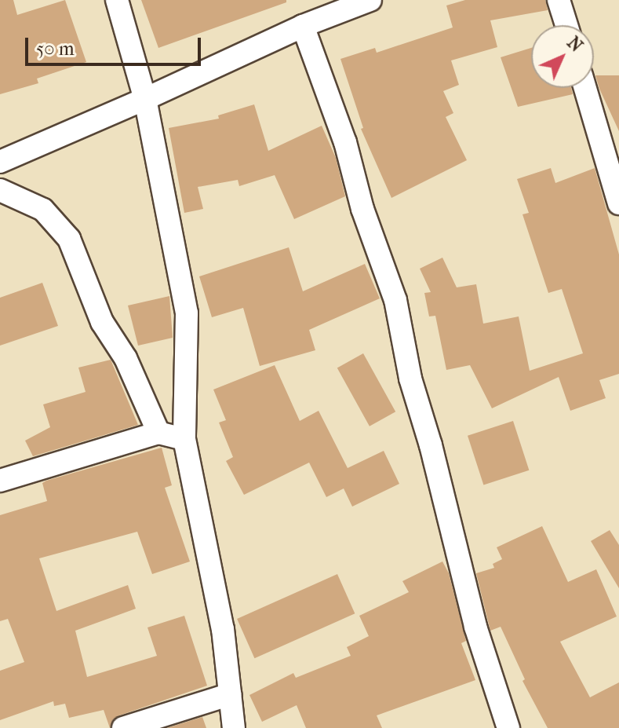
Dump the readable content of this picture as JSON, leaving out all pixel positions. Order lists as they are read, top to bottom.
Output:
{
  "scale_bar": "50 m",
  "north": "top right"
}
